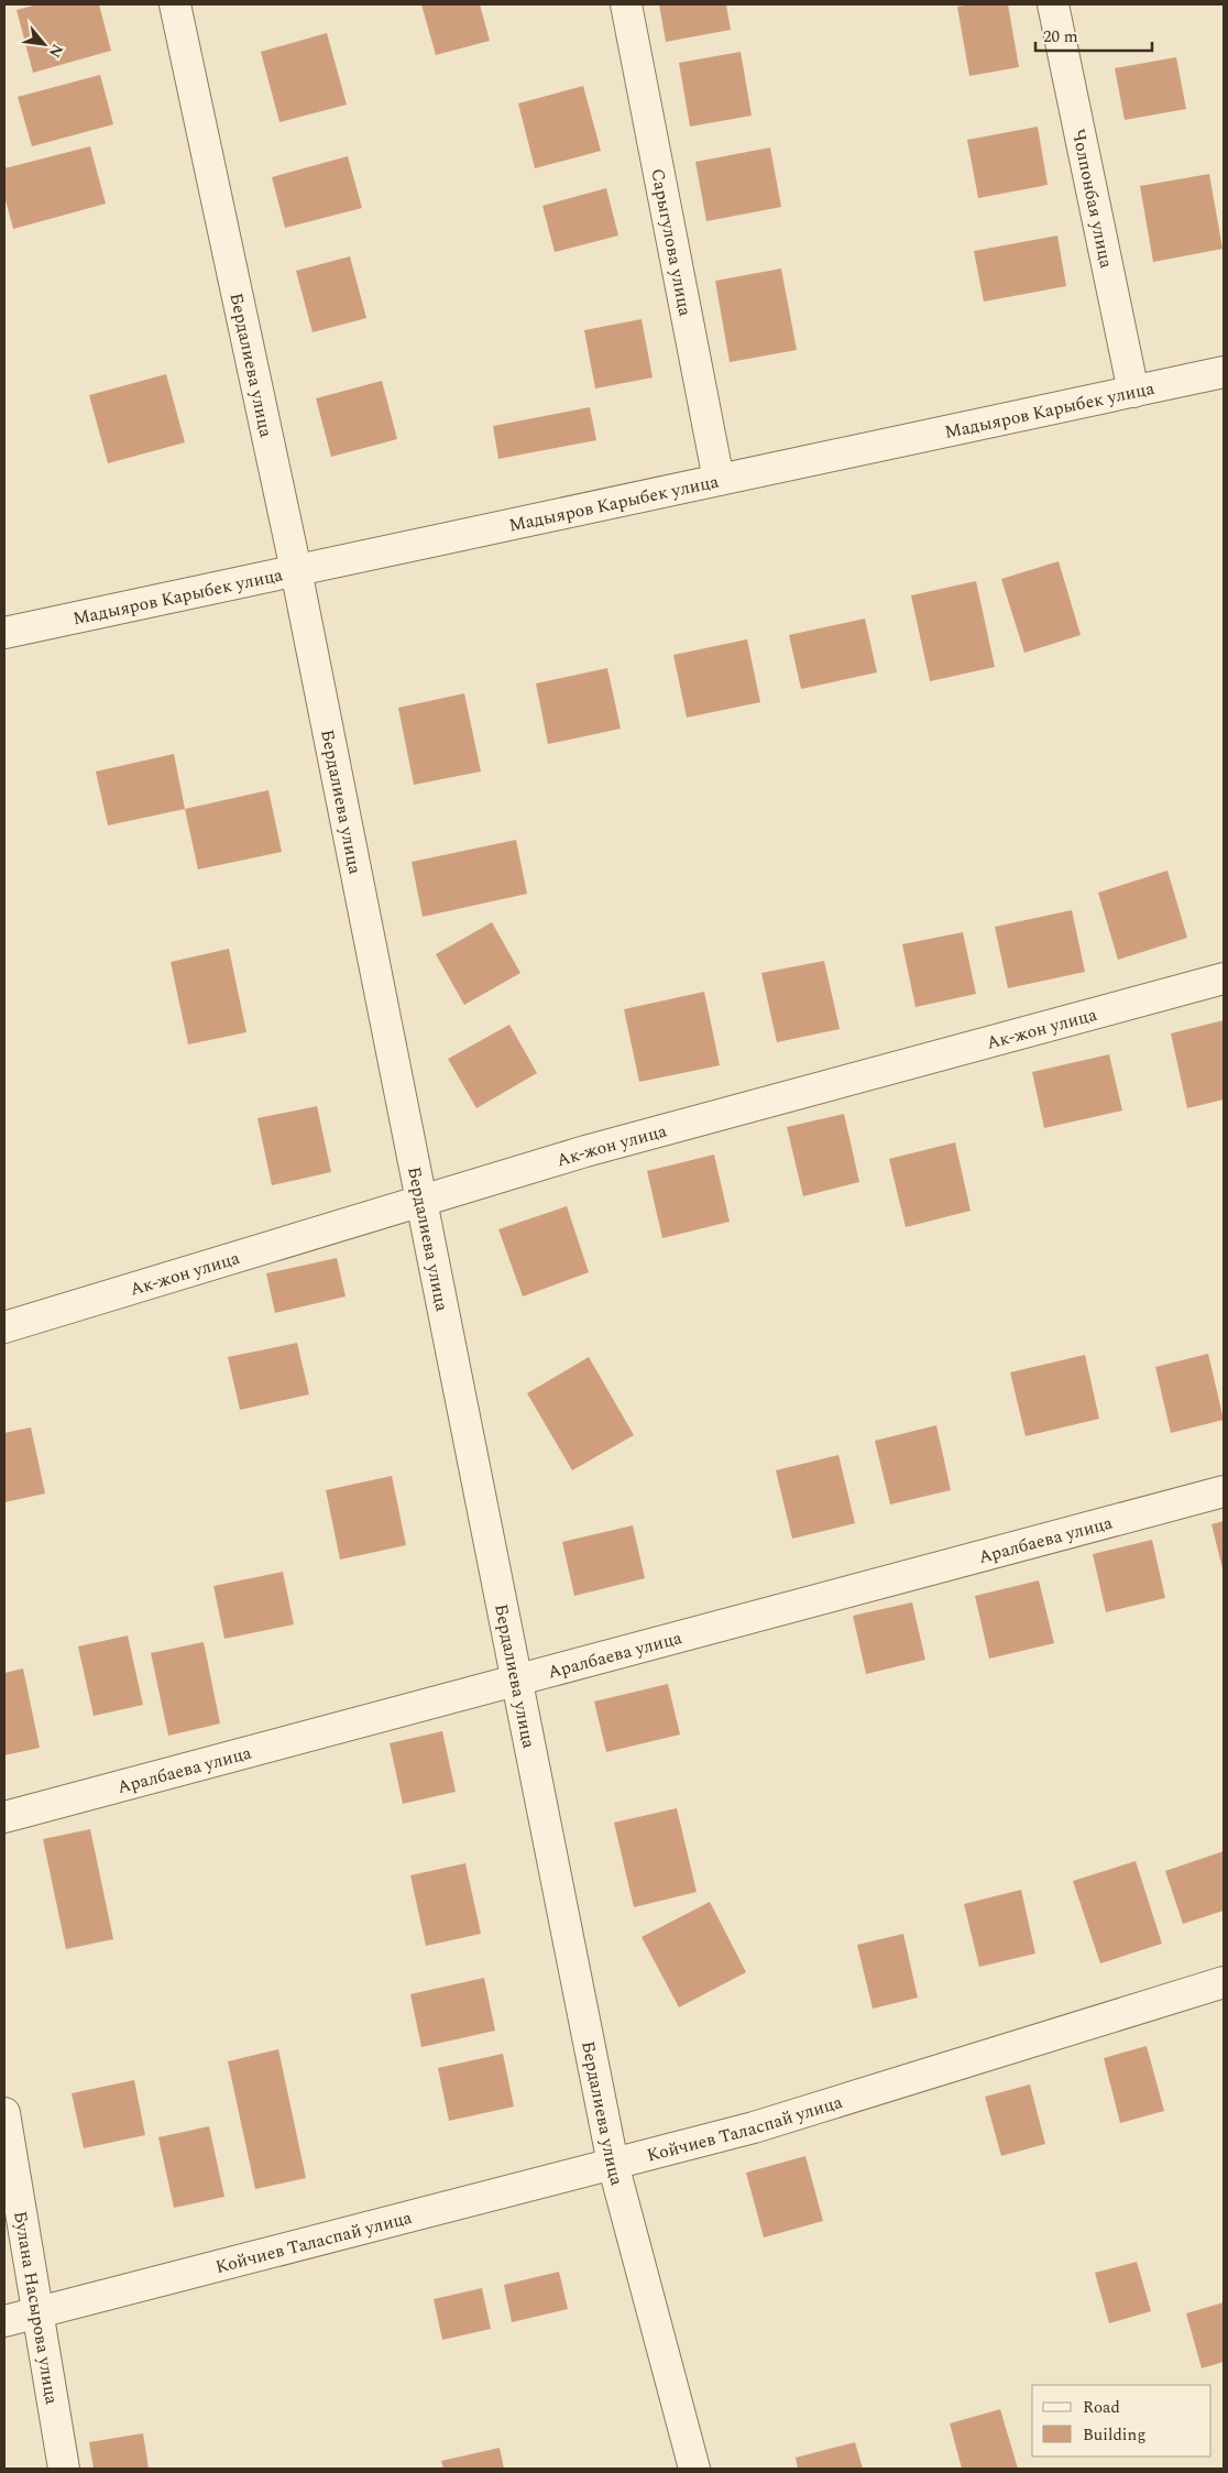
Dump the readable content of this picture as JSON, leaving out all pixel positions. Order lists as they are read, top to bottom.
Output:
{
  "streets": {
    "street": [
      "Чолпонбая улица",
      "Сарыгулова улица",
      "Бердалиева улица",
      "Мадыяров Карыбек улица",
      "Ак-жон улица",
      "Аралбаева улица",
      "Койчиев Таласпай улица",
      "Булана Насырова улица"
    ]
  },
  "crossings": [
    ["Чолпонбая улица", "Мадыяров Карыбек улица"],
    ["Сарыгулова улица", "Мадыяров Карыбек улица"],
    ["Бердалиева улица", "Мадыяров Карыбек улица"],
    ["Бердалиева улица", "Ак-жон улица"],
    ["Бердалиева улица", "Аралбаева улица"],
    ["Бердалиева улица", "Койчиев Таласпай улица"],
    ["Койчиев Таласпай улица", "Булана Насырова улица"]
  ],
  "legend": ["Road", "Building"],
  "scale_bar": "20 m",
  "north": "bottom right"
}
